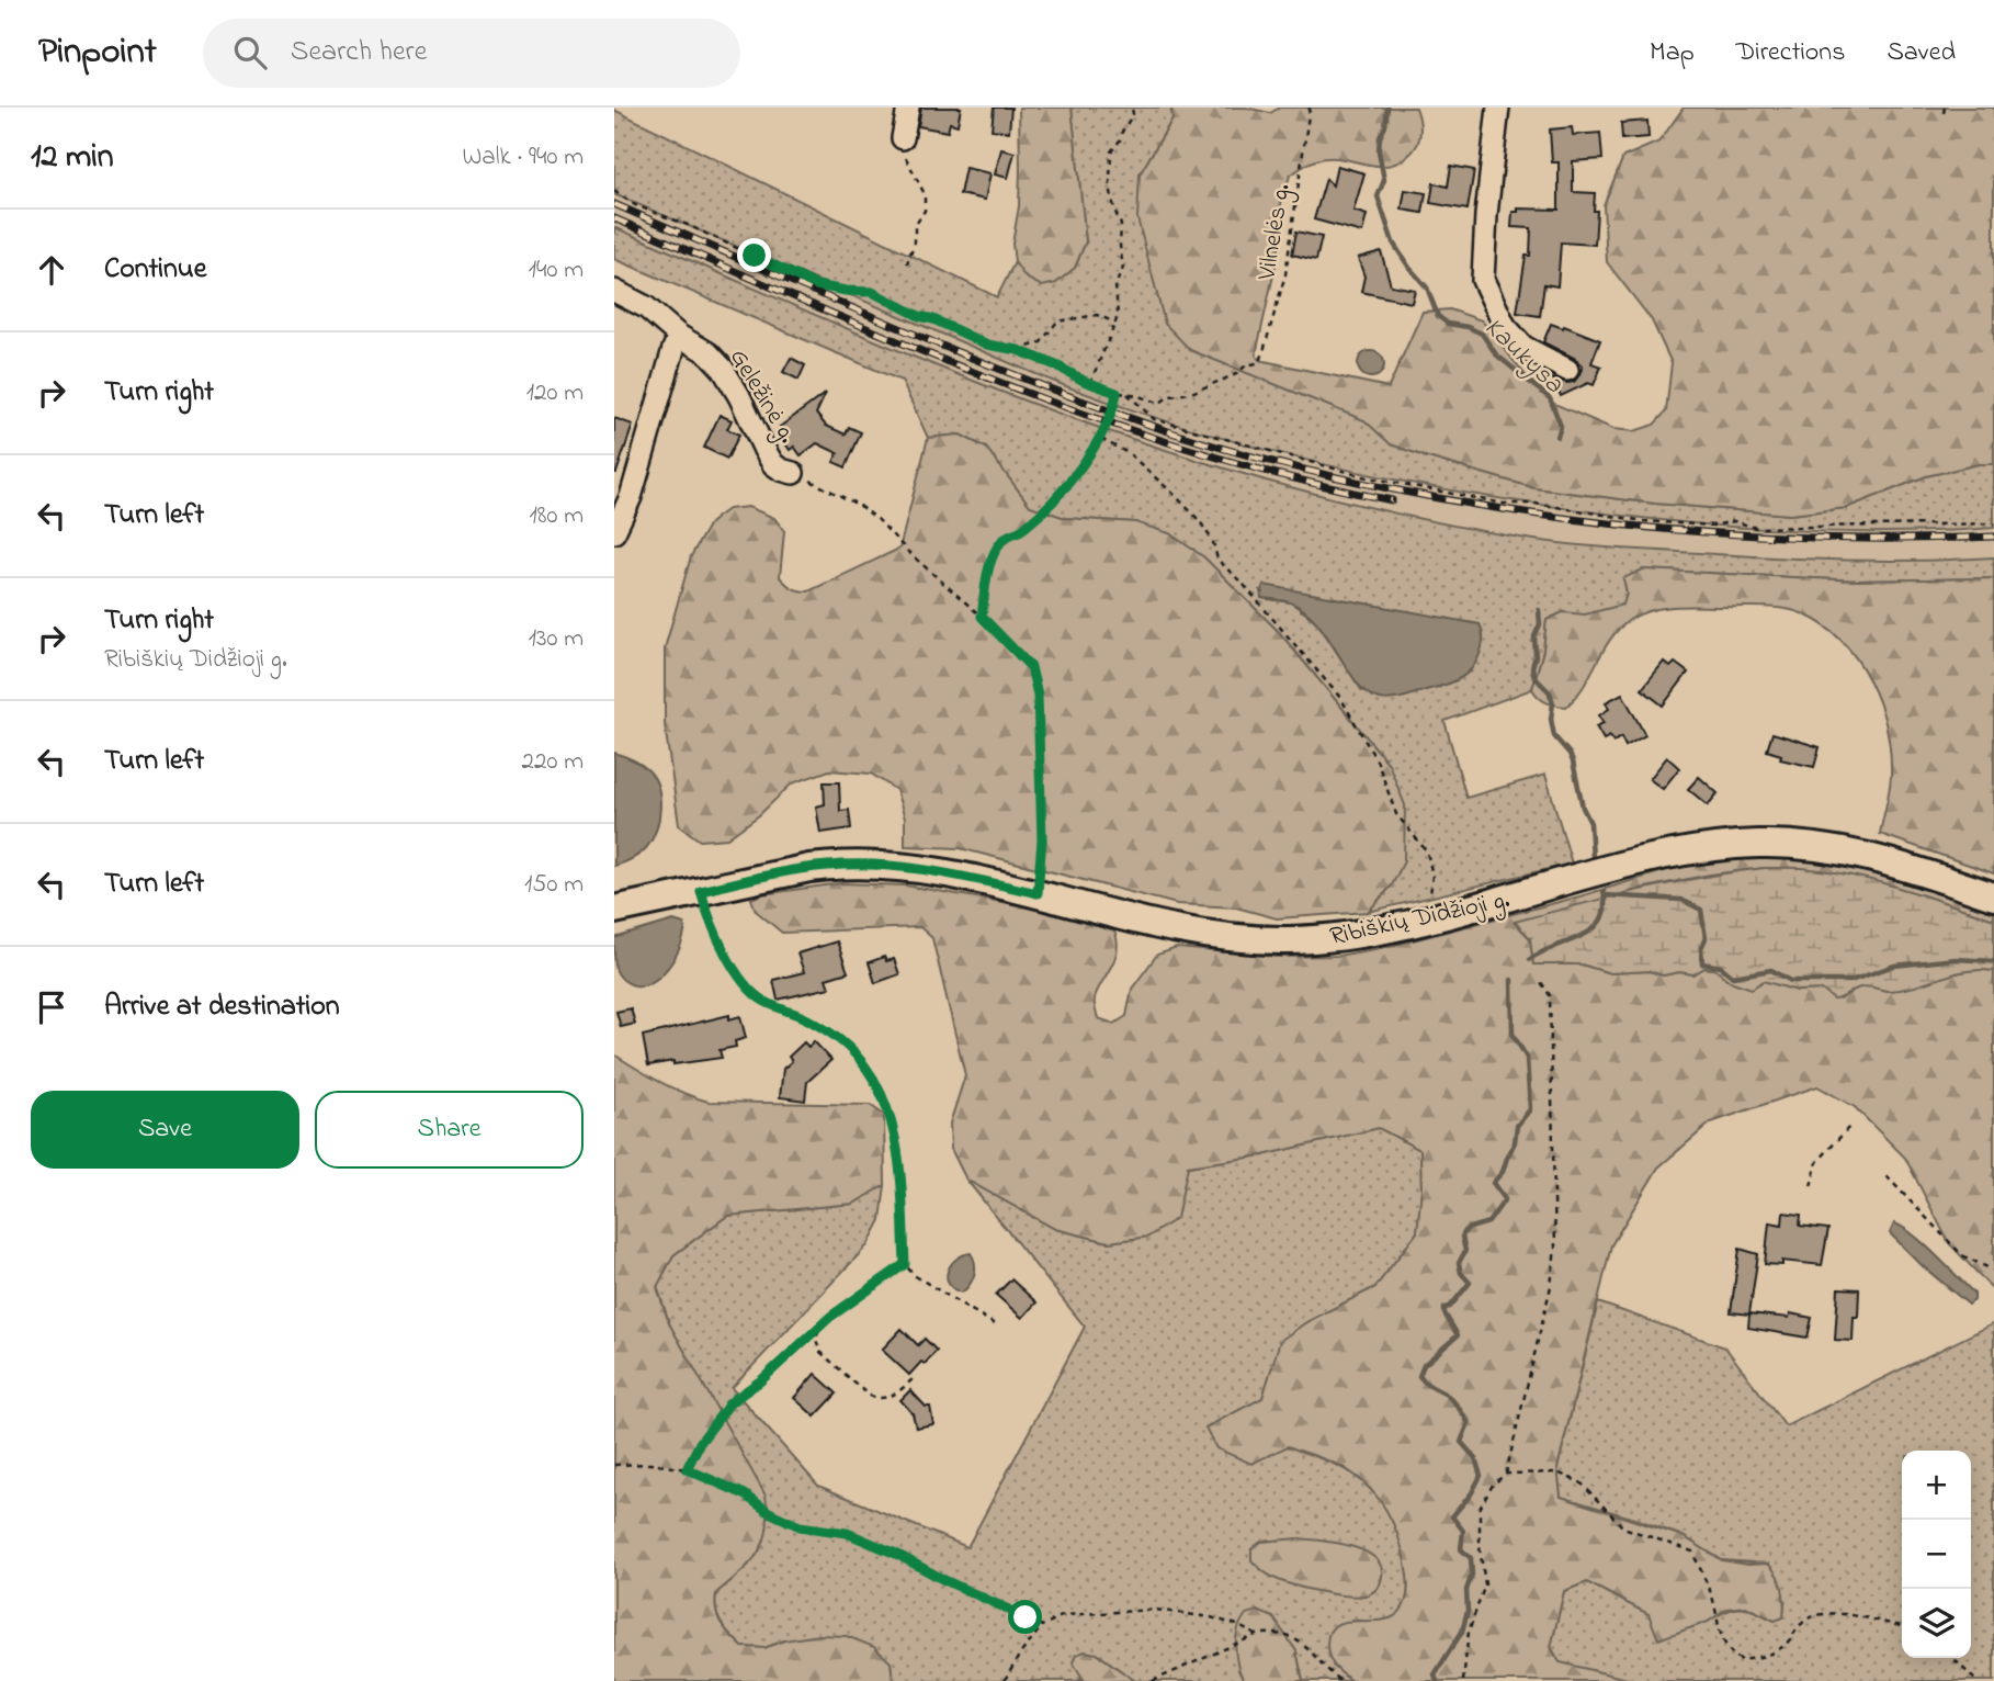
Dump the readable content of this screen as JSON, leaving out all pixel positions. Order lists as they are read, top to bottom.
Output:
{
  "streets": {
    "main road": ["Ribiškių Didžioji g."],
    "street": ["Geležinė g."],
    "path": ["Vilnelės g."]
  },
  "water": ["Kaukysa"],
  "page": {
    "header": "Pinpoint",
    "search": "Search here",
    "nav": ["Map", "Directions", "Saved"],
    "heading": ["12 min", "Walk · 940 m"],
    "list": [
      ["Continue", "140 m"],
      ["Turn right", "120 m"],
      ["Turn left", "180 m"],
      ["Turn right", "Ribiškių Didžioji g.", "130 m"],
      ["Turn left", "220 m"],
      ["Turn left", "150 m"],
      "Arrive at destination"
    ],
    "buttons": ["Save", "Share"],
    "map_buttons": ["+", "−"]
  }
}
